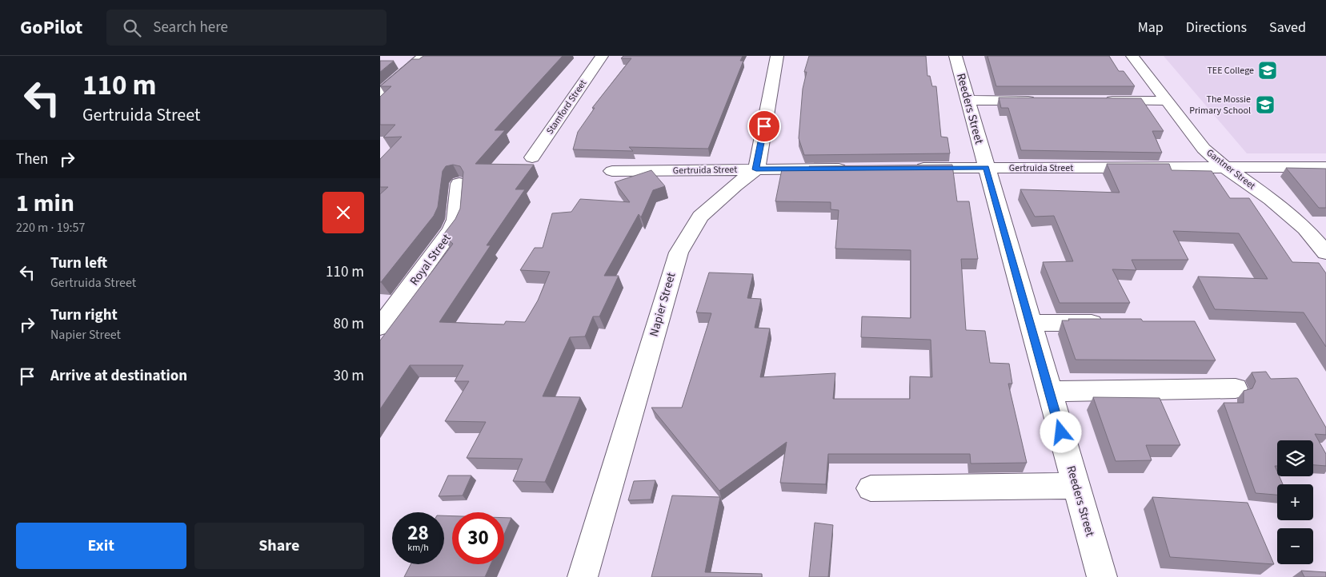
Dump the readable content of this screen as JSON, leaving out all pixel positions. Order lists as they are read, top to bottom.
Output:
{
  "streets": {
    "street": [
      "Stamford Street",
      "Reeders Street",
      "Gertruida Street",
      "Gantner Street",
      "Royal Street",
      "Napier Street"
    ]
  },
  "crossings": [
    ["Reeders Street", "Gertruida Street"],
    ["Gertruida Street", "Gantner Street"],
    ["Gertruida Street", "Napier Street"]
  ],
  "places": {
    "school or university": ["TEE College", "The Mossie Primary School"]
  },
  "page": {
    "header": "GoPilot",
    "search": "Search here",
    "nav": ["Map", "Directions", "Saved"],
    "turn": ["110 m", "Gertruida Street"],
    "then": "Then",
    "heading": ["1 min", "220 m · 19:57"],
    "list": [
      {
        "name": "Turn left",
        "note": "Gertruida Street",
        "value": "110 m"
      },
      {
        "name": "Turn right",
        "note": "Napier Street",
        "value": "80 m"
      },
      {
        "name": "Arrive at destination",
        "value": "30 m"
      }
    ],
    "map_buttons": ["+", "−"],
    "speed": "28 km/h",
    "limit": "30",
    "buttons": ["Exit", "Share"]
  }
}
